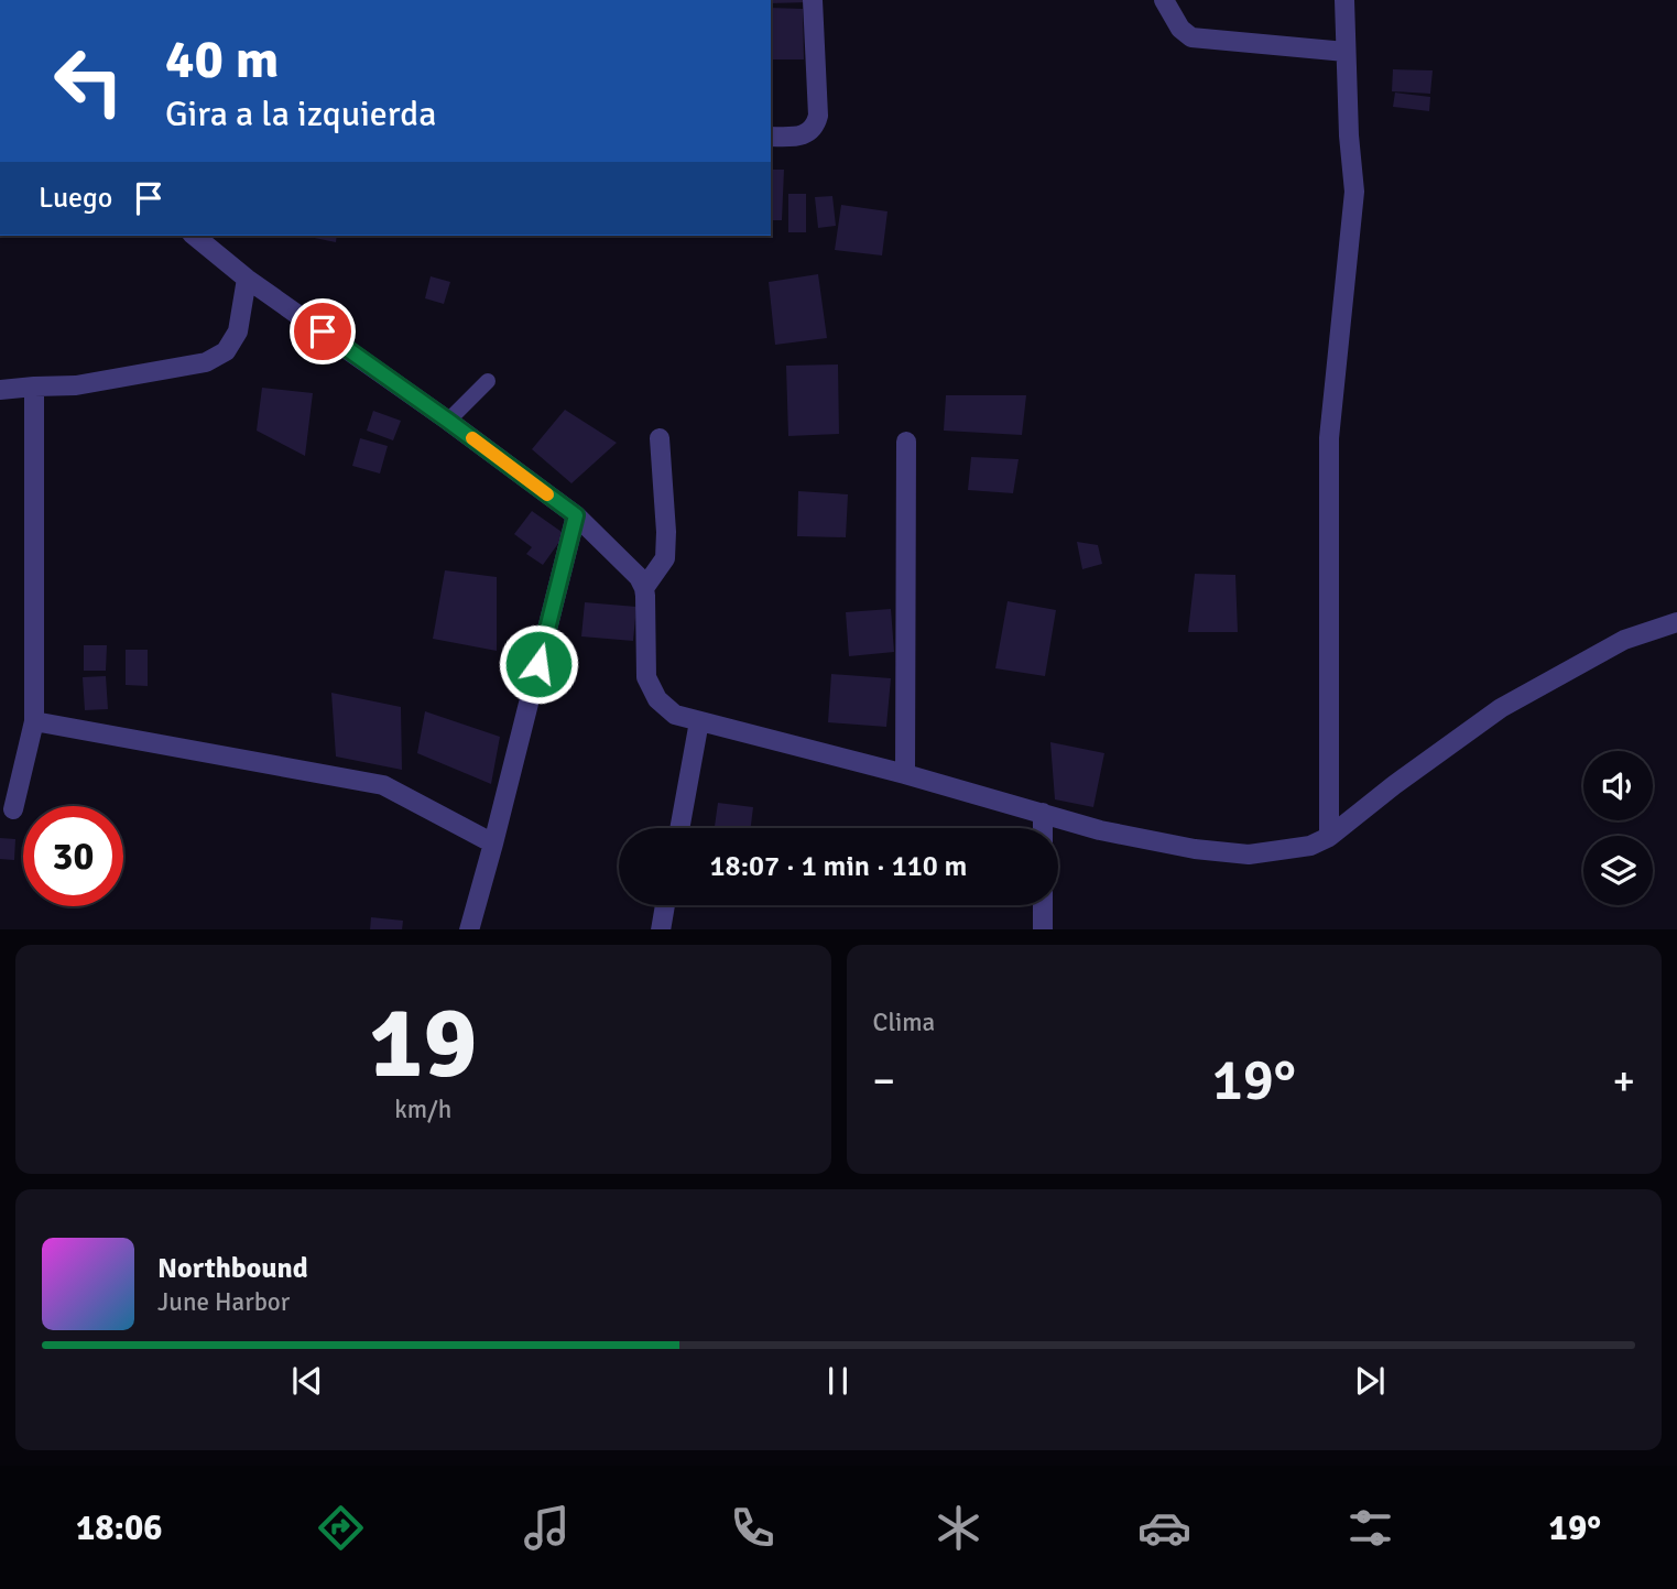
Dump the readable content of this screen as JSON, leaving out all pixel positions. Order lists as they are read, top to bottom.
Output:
{
  "page": {
    "turn": ["40 m", "Gira a la izquierda"],
    "then": "Luego",
    "limit": "30",
    "trip": "18:07 · 1 min · 110 m",
    "tile": [
      ["19", "km/h"],
      "Clima"
    ],
    "heat": ["−", "19°", "+"],
    "song": ["Northbound", "June Harbor"],
    "tabs": ["18:06", "19°"]
  }
}
